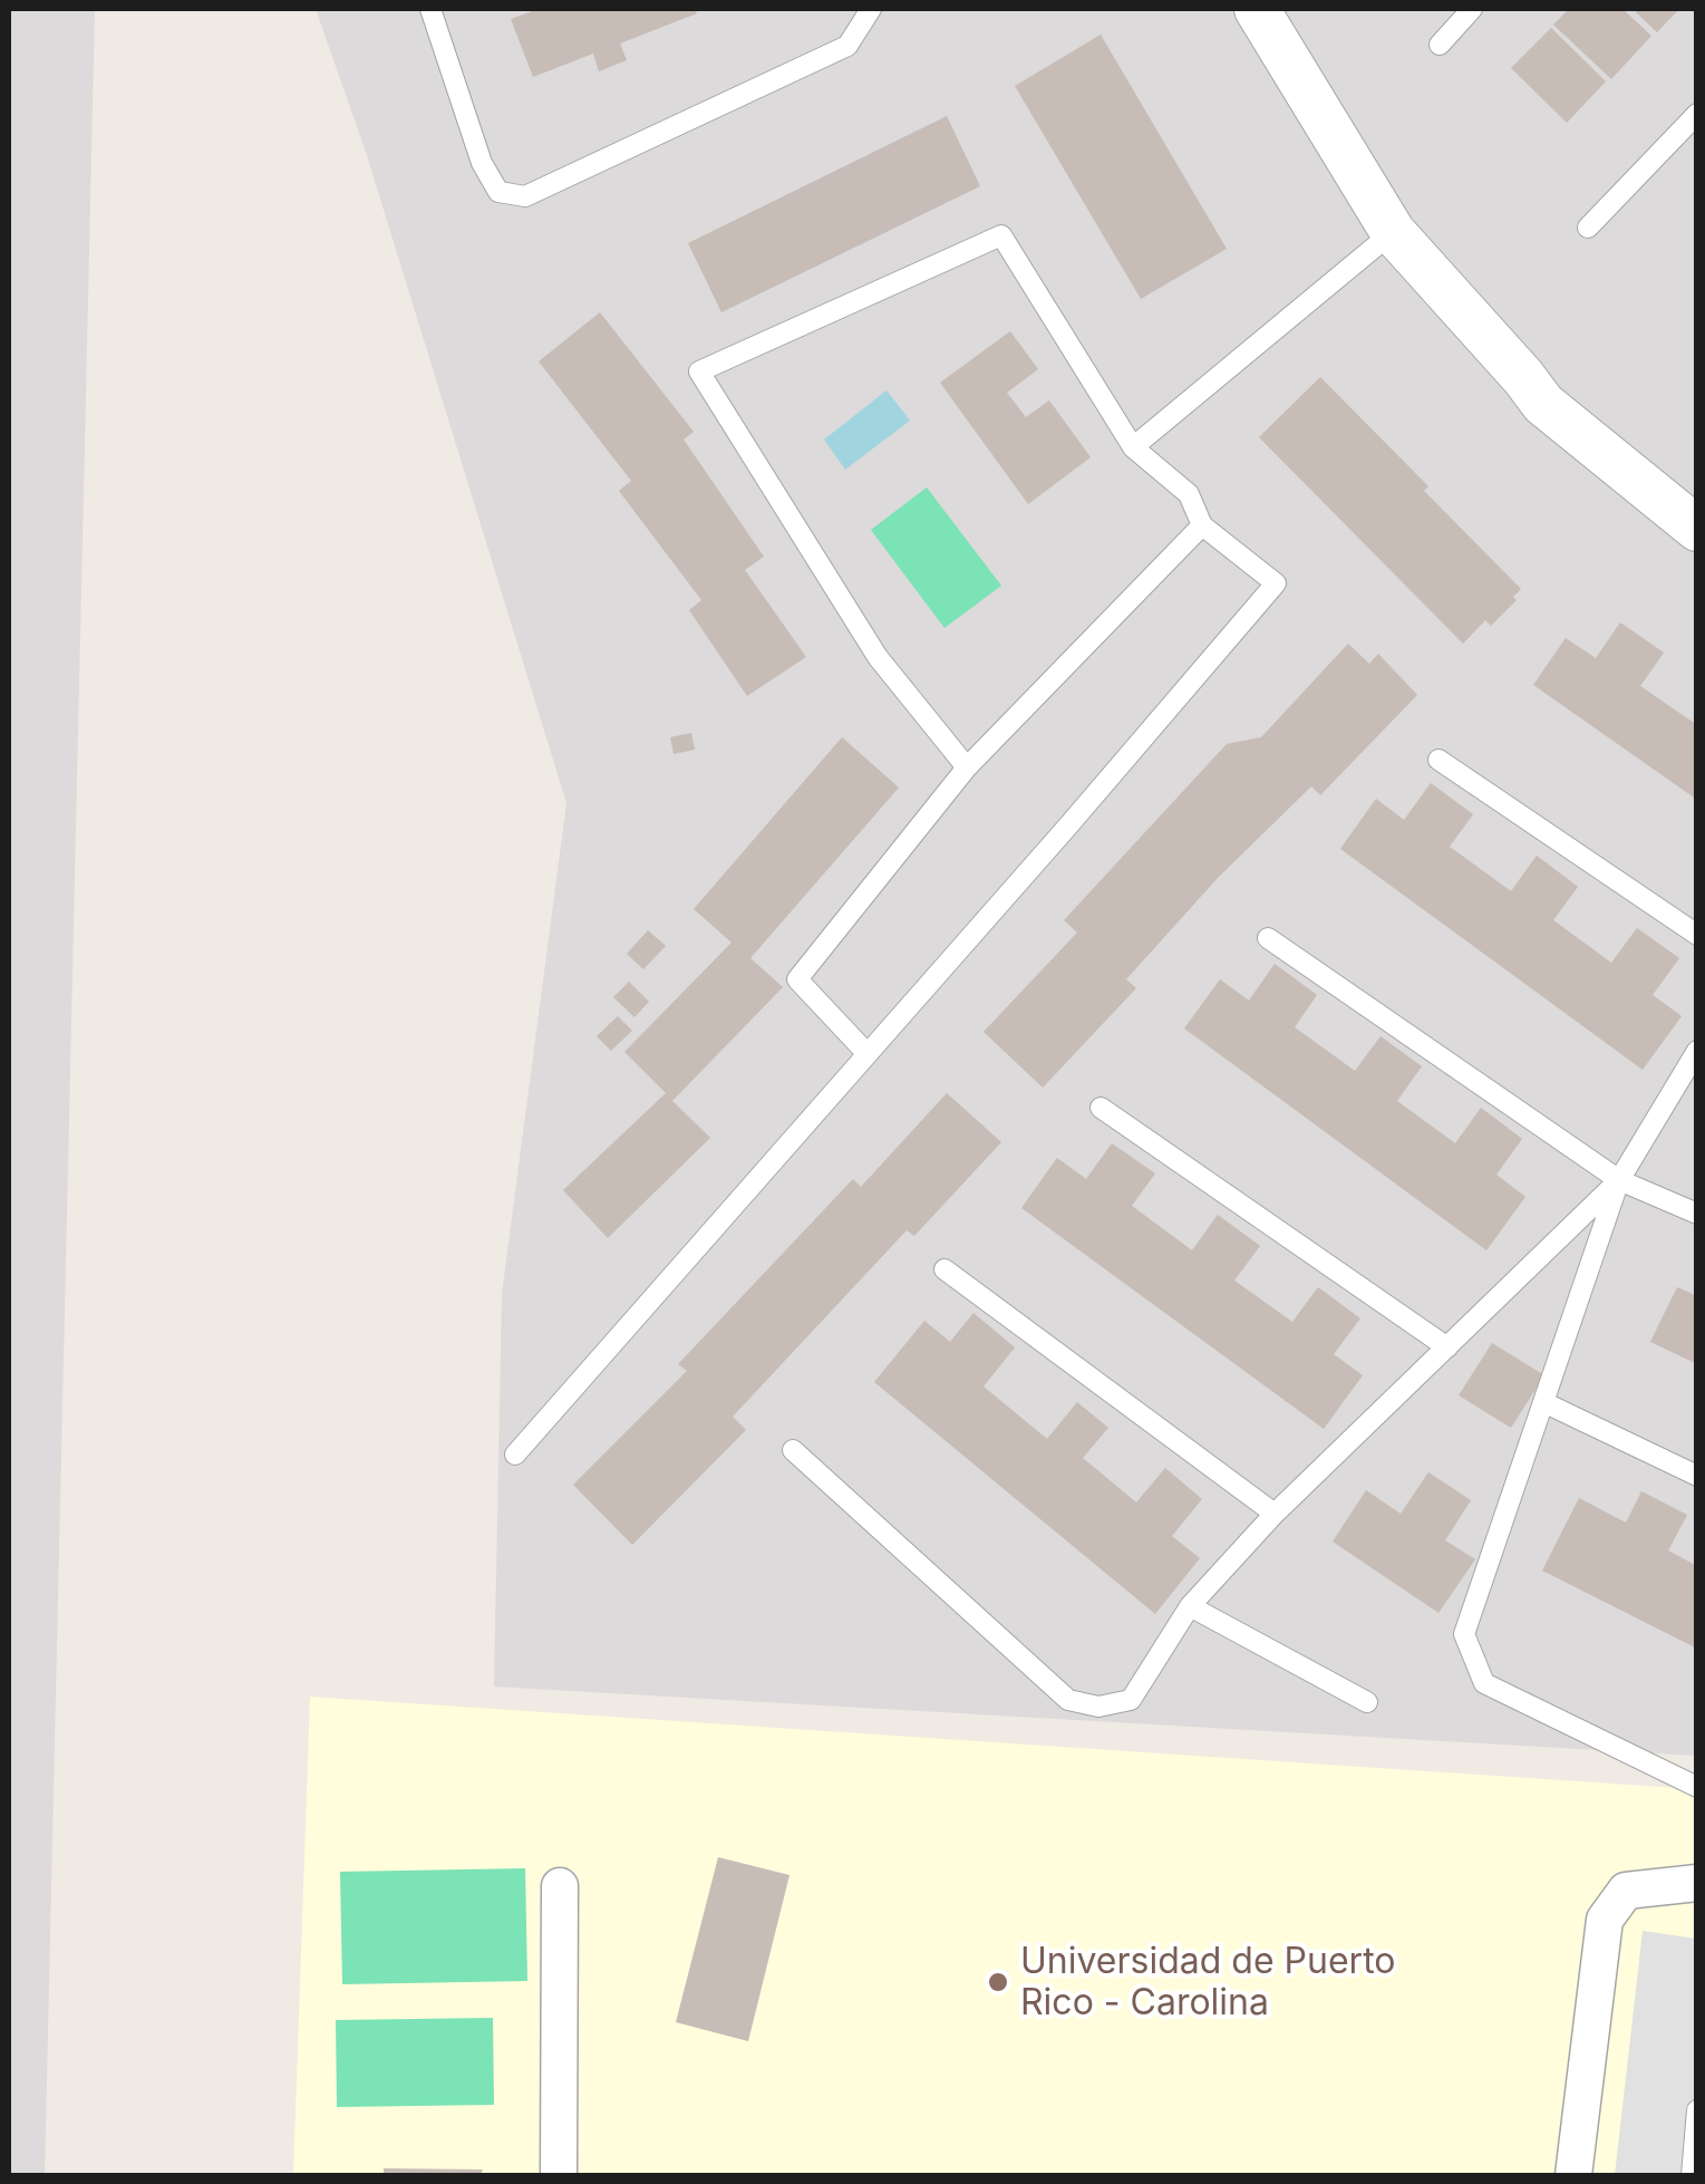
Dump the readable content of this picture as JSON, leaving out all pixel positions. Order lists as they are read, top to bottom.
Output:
{
  "places": ["Universidad de Puerto Rico - Carolina"]
}
